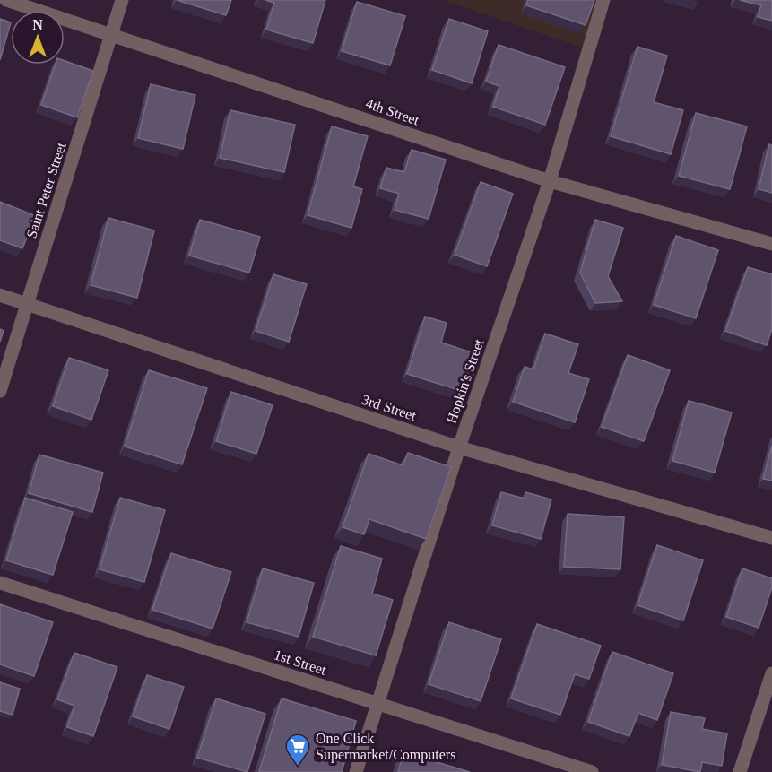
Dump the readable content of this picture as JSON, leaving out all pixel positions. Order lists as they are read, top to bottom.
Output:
{
  "streets": {
    "street": [
      "4th Street",
      "Saint Peter Street",
      "Hopkin's Street",
      "3rd Street",
      "1st Street"
    ]
  },
  "crossings": [
    ["4th Street", "Saint Peter Street"],
    ["4th Street", "Hopkin's Street"],
    ["Saint Peter Street", "3rd Street"],
    ["Hopkin's Street", "3rd Street"],
    ["Hopkin's Street", "1st Street"]
  ],
  "places": {
    "supermarket": ["One Click Supermarket/Computers"]
  },
  "north": "top"
}
